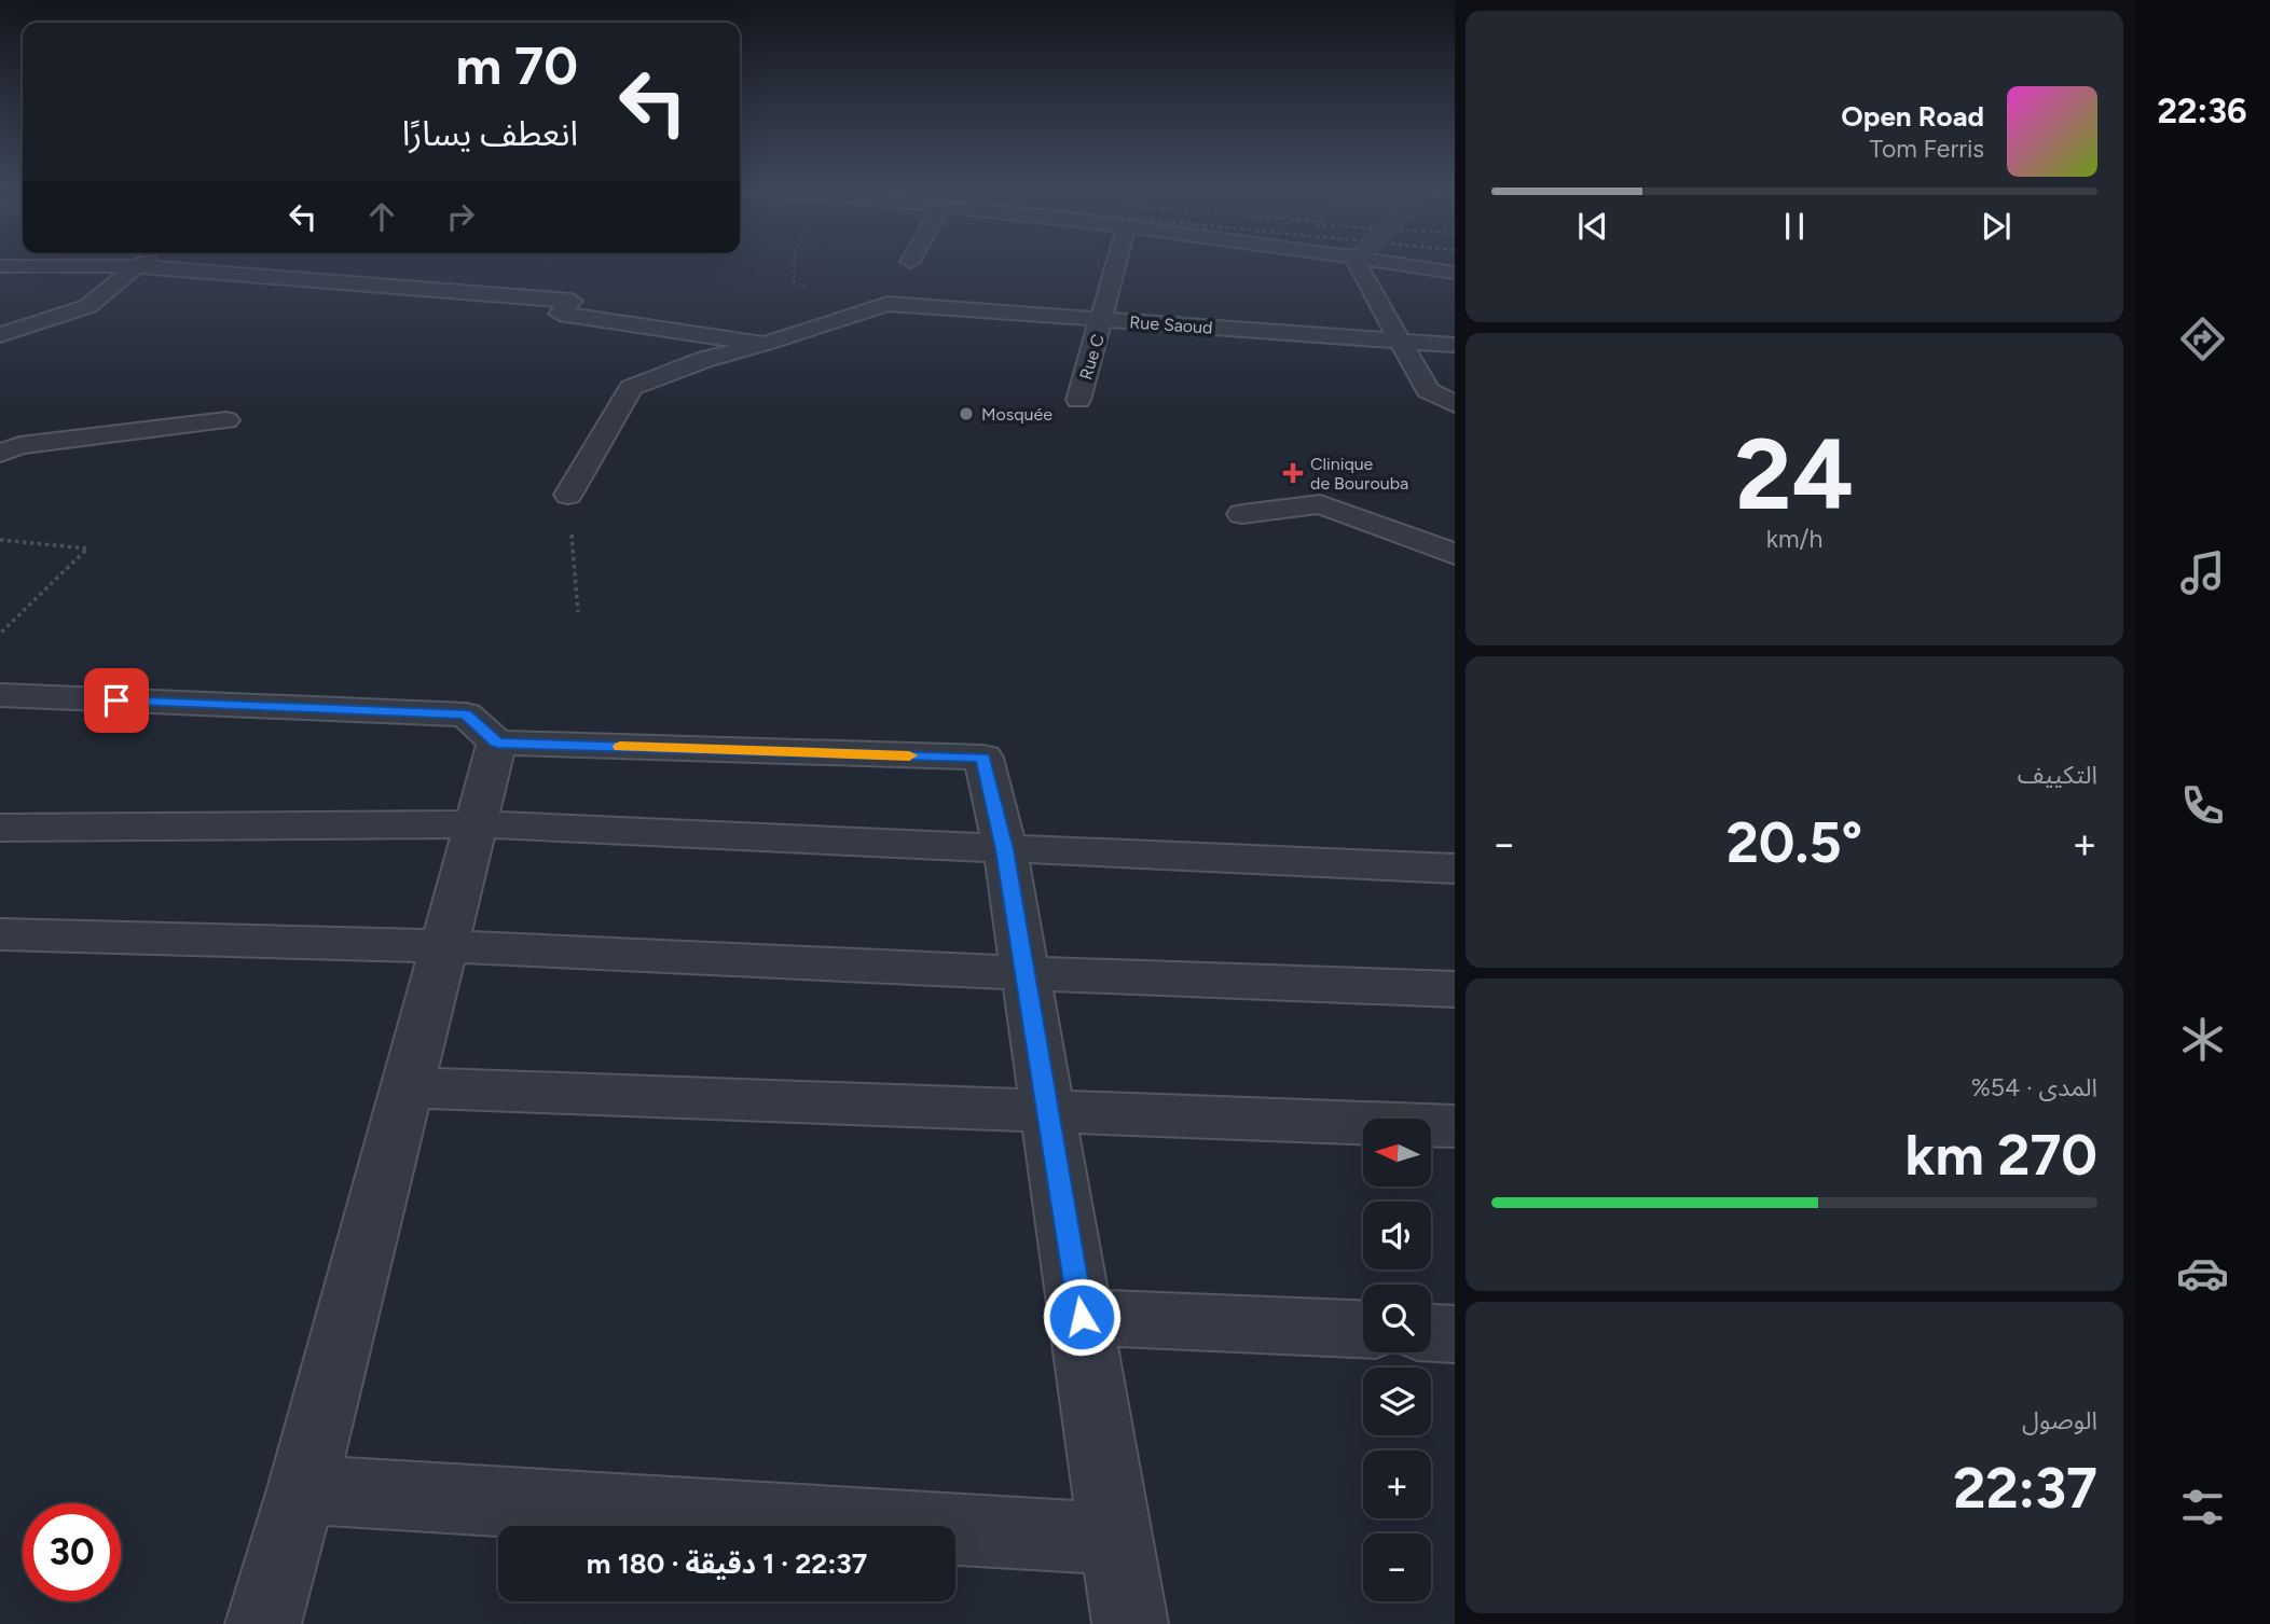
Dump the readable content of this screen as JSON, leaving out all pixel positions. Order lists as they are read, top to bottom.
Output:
{
  "streets": {
    "street": ["Rue Saoud", "Rue C"]
  },
  "crossings": [
    ["Rue Saoud", "Rue C"]
  ],
  "places": {
    "other": ["Mosquée"],
    "health": ["Clinique de Bourouba"]
  },
  "north": "left",
  "page": {
    "tabs": "22:36",
    "turn": ["70 m", "انعطف يسارًا"],
    "song": ["Open Road", "Tom Ferris"],
    "tile": [
      ["24", "km/h"],
      "التكييف",
      ["المدى · 54%", "270 km"],
      ["الوصول", "22:37"]
    ],
    "heat": ["−", "20.5°", "+"],
    "map_buttons": ["+", "−"],
    "limit": "30",
    "trip": "22:37 · 1 دقيقة · 180 m"
  }
}
